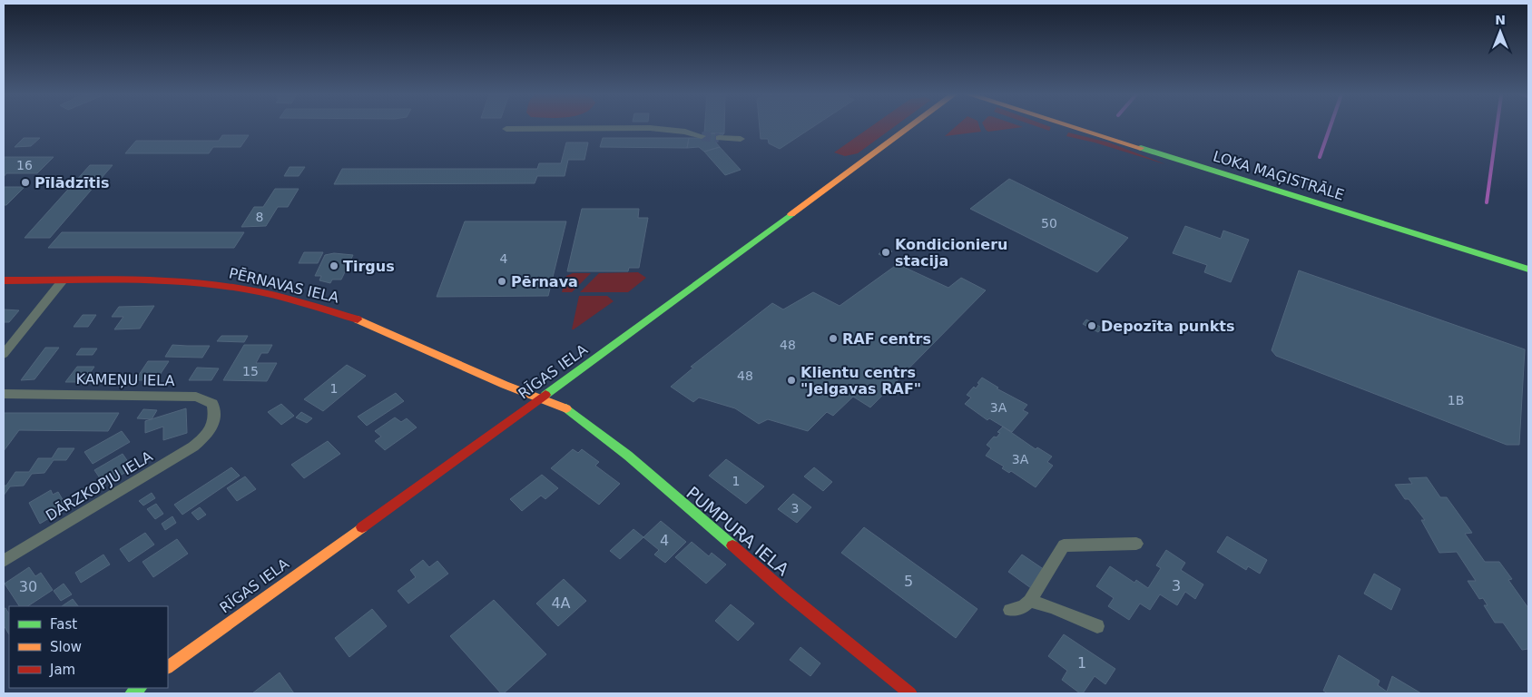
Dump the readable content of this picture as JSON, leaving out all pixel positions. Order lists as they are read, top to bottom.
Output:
{
  "streets": {
    "main road": [
      "LOKA MAĢISTRĀLE",
      "PĒRNAVAS IELA",
      "RĪGAS IELA",
      "PUMPURA IELA"
    ],
    "street": ["KAMEŅU IELA", "DĀRZKOPJU IELA"]
  },
  "crossings": [
    ["PĒRNAVAS IELA", "RĪGAS IELA"],
    ["PĒRNAVAS IELA", "PUMPURA IELA"],
    ["RĪGAS IELA", "PUMPURA IELA"],
    ["KAMEŅU IELA", "DĀRZKOPJU IELA"]
  ],
  "places": [
    "Pīlādzītis",
    "Kondicionieru stacija",
    "Tirgus",
    "Pērnava",
    "Depozīta punkts",
    "RAF centrs",
    "Klientu centrs \"Jelgavas RAF\""
  ],
  "house_numbers": [
    "16",
    "8",
    "50",
    "4",
    "48",
    "15",
    "48",
    "1",
    "1B",
    "3A",
    "3A",
    "1",
    "3",
    "4",
    "5",
    "3",
    "30",
    "4A",
    "1"
  ],
  "legend": ["Fast", "Slow", "Jam"],
  "north": "top"
}
